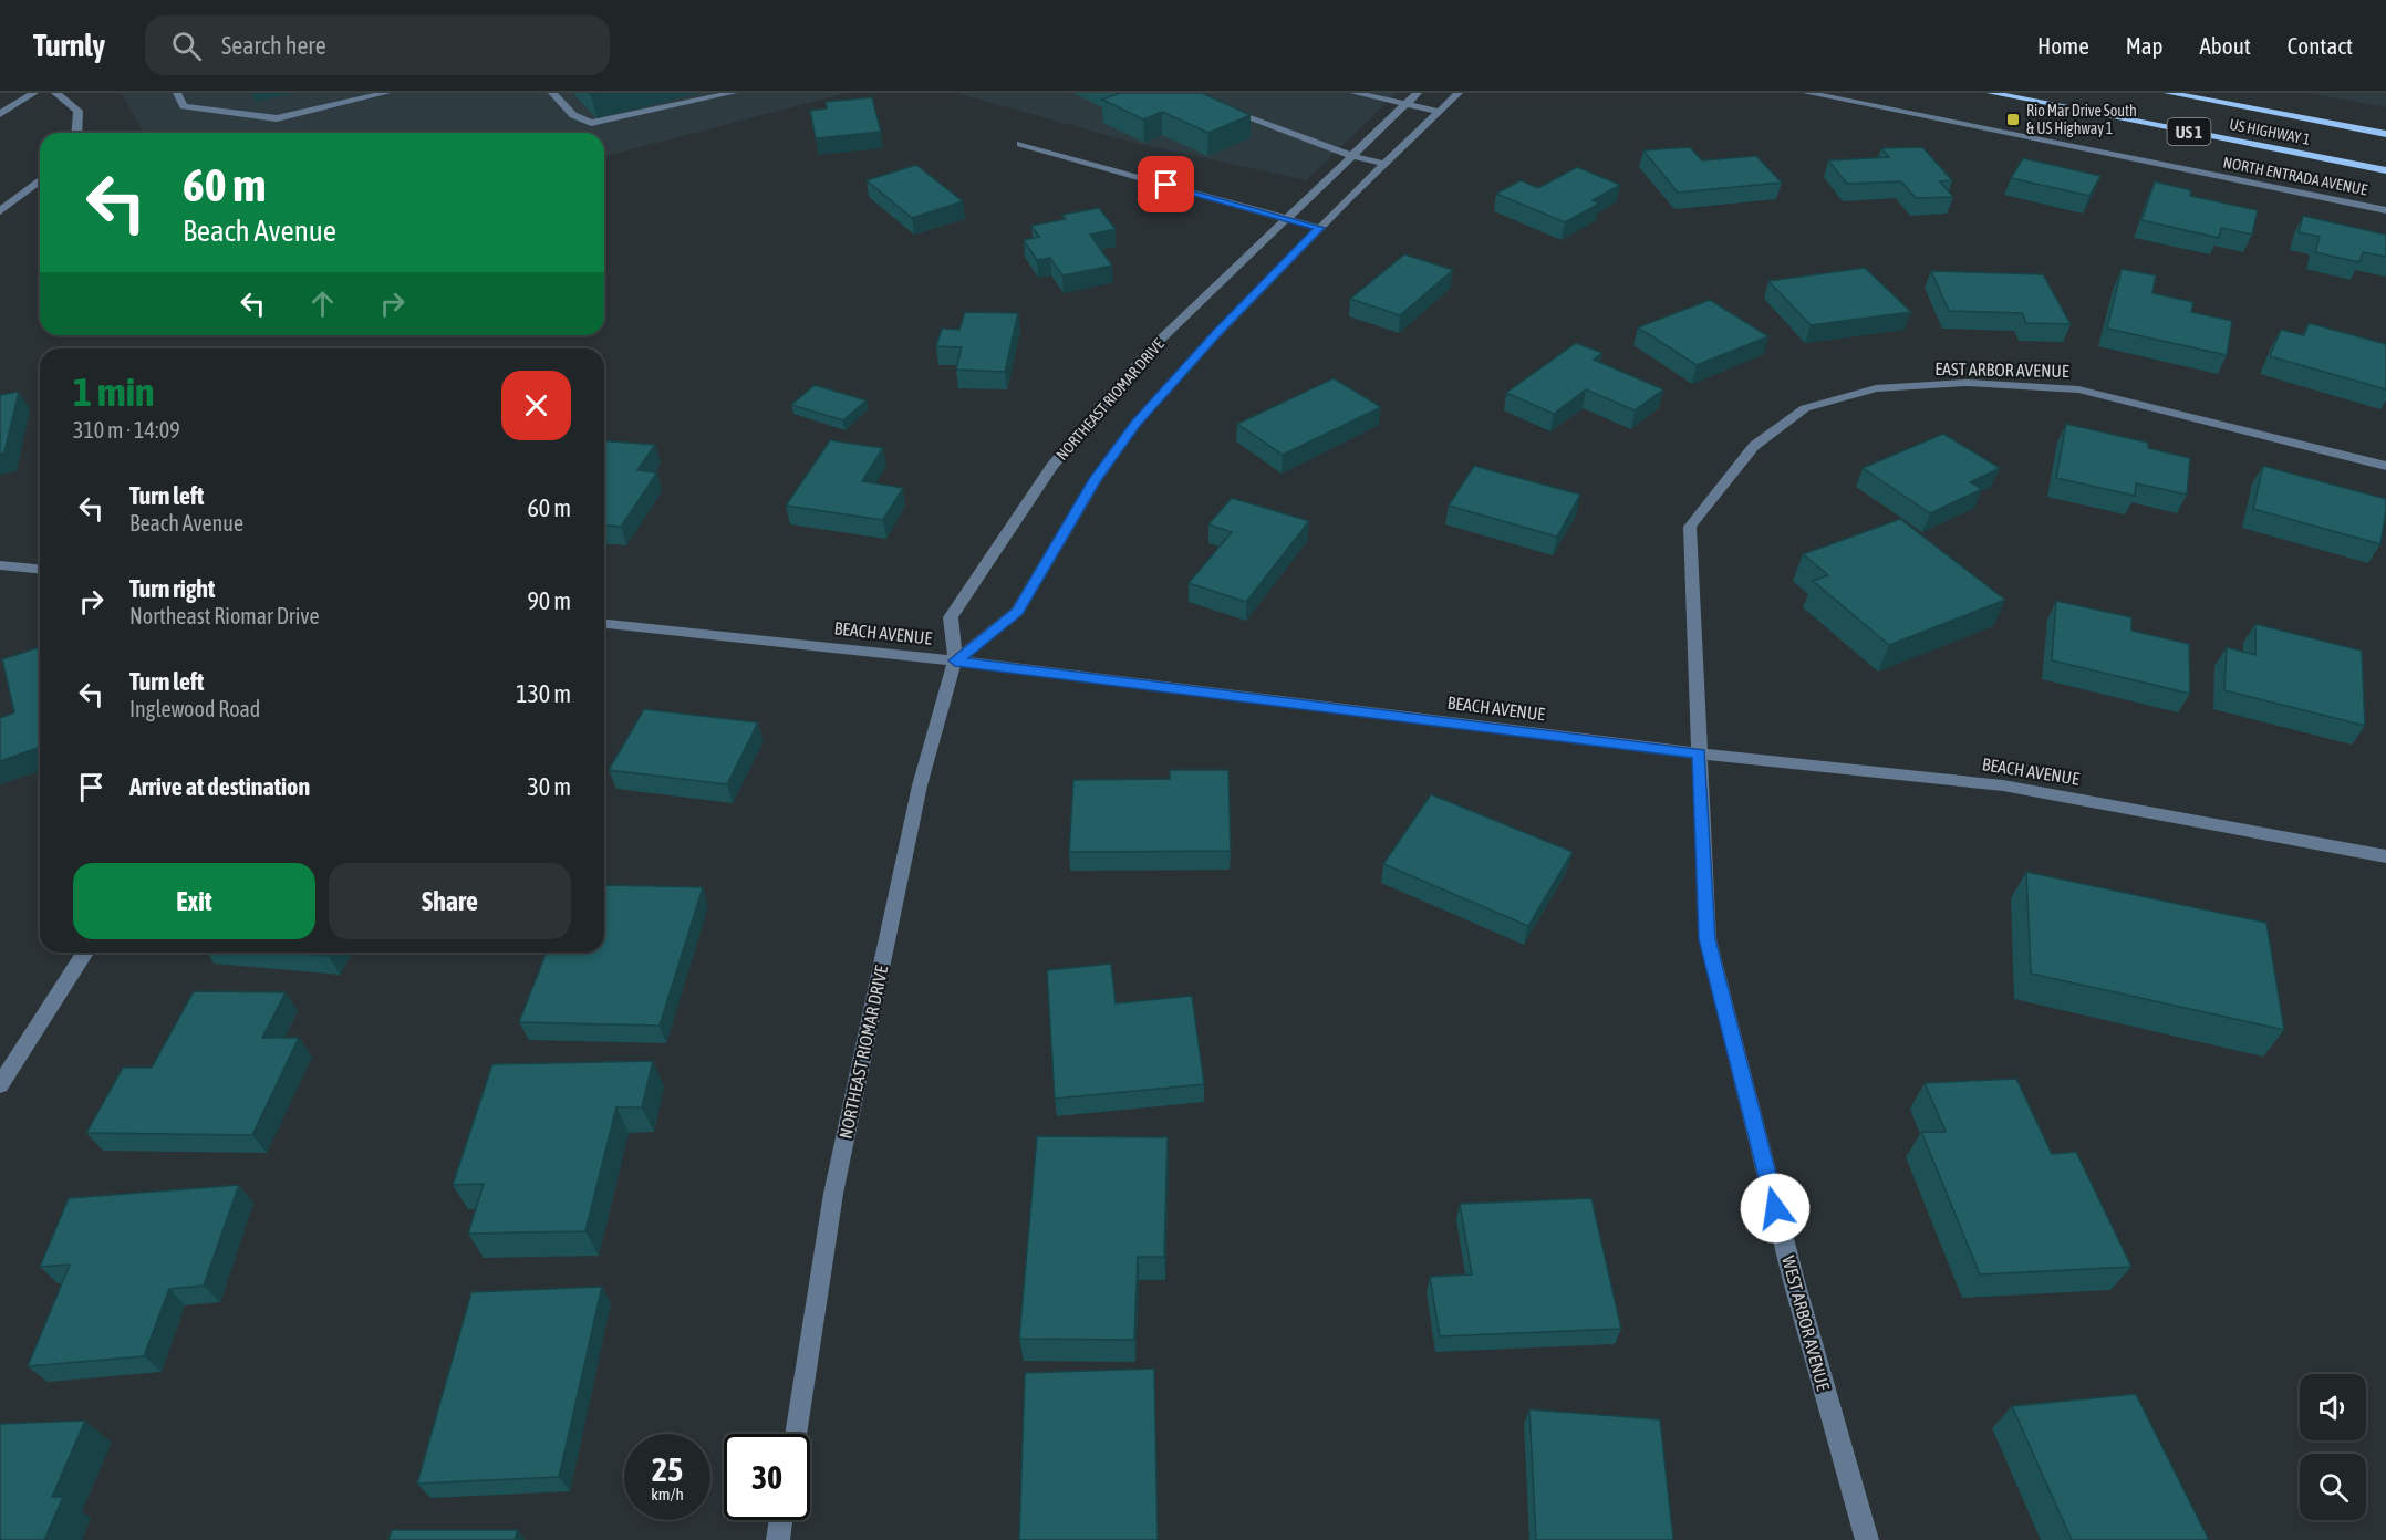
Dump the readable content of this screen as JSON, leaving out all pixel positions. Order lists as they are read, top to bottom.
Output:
{
  "streets": {
    "main road": ["US 1", "US HIGHWAY 1"],
    "street": [
      "NORTH ENTRADA AVENUE",
      "EAST ARBOR AVENUE",
      "NORTHEAST RIOMAR DRIVE",
      "BEACH AVENUE",
      "WEST ARBOR AVENUE"
    ]
  },
  "crossings": [
    ["EAST ARBOR AVENUE", "BEACH AVENUE"],
    ["EAST ARBOR AVENUE", "WEST ARBOR AVENUE"],
    ["NORTHEAST RIOMAR DRIVE", "BEACH AVENUE"],
    ["BEACH AVENUE", "WEST ARBOR AVENUE"]
  ],
  "places": {
    "transit": ["Rio Mar Drive South & US Highway 1"]
  },
  "page": {
    "header": "Turnly",
    "search": "Search here",
    "nav": [
      "Home",
      "Map",
      "About",
      "Contact"
    ],
    "turn": ["60 m", "Beach Avenue"],
    "heading": ["1 min", "310 m · 14:09"],
    "list": [
      {
        "name": "Turn left",
        "note": "Beach Avenue",
        "value": "60 m"
      },
      {
        "name": "Turn right",
        "note": "Northeast Riomar Drive",
        "value": "90 m"
      },
      {
        "name": "Turn left",
        "note": "Inglewood Road",
        "value": "130 m"
      },
      {
        "name": "Arrive at destination",
        "value": "30 m"
      }
    ],
    "buttons": ["Exit", "Share"],
    "speed": "25 km/h",
    "limit": "30"
  }
}
